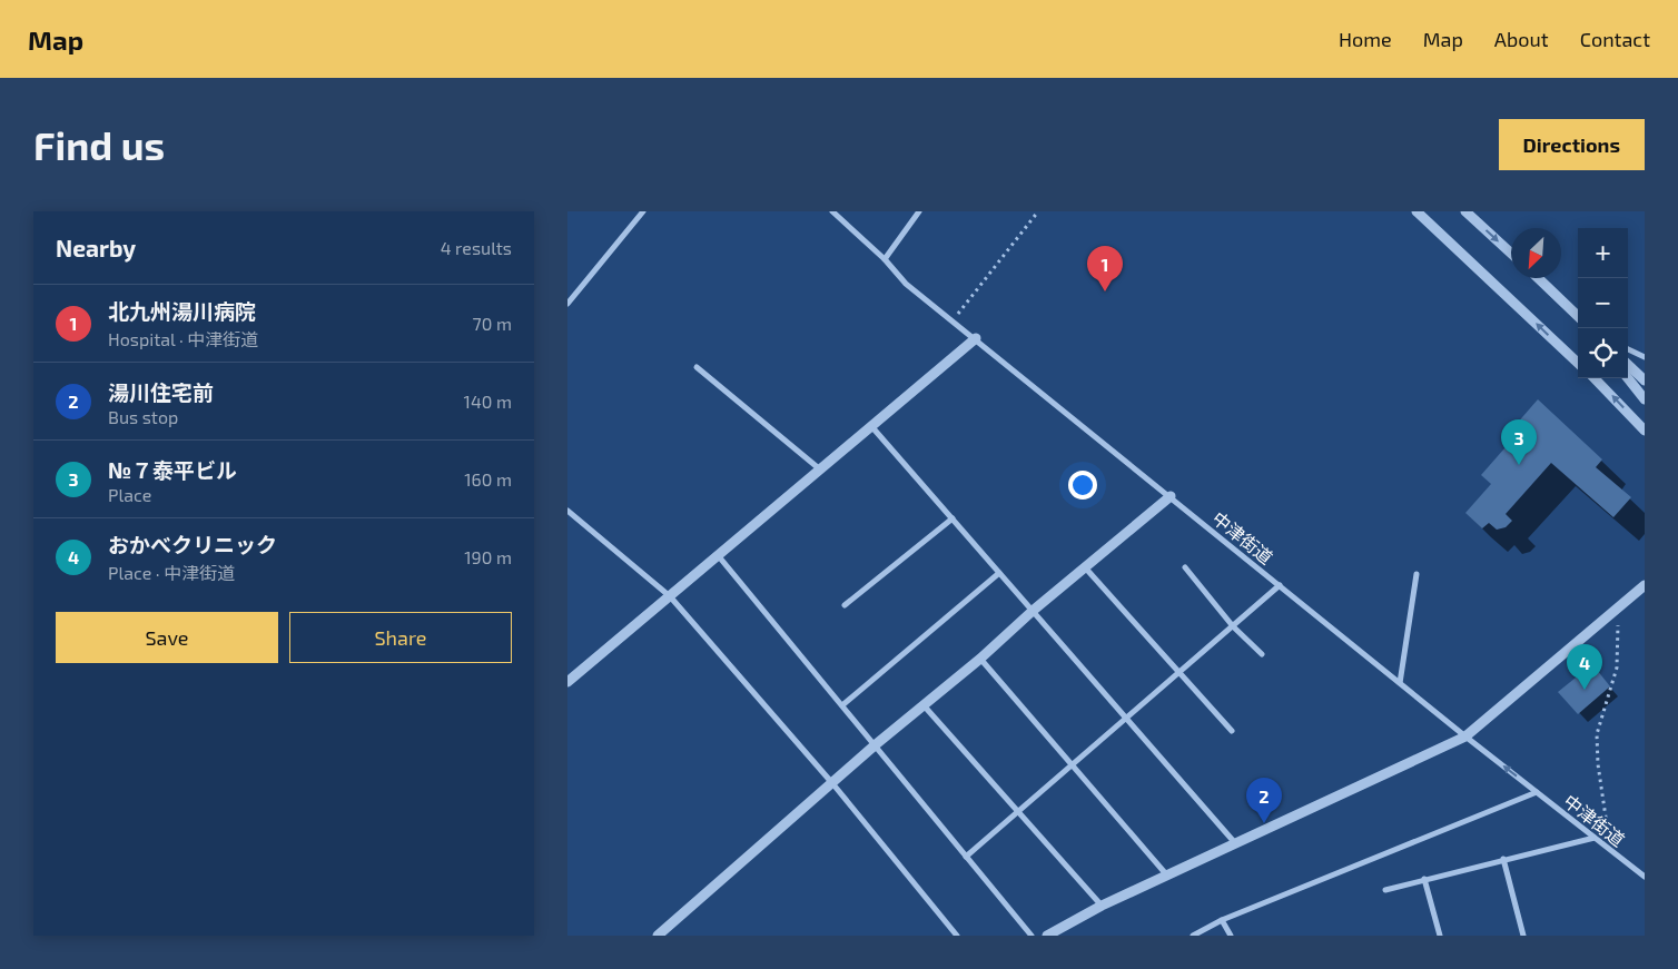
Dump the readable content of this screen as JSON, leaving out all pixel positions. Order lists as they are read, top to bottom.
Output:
{
  "streets": {
    "street": ["中津街道"]
  },
  "north": "bottom left",
  "page": {
    "header": "Map",
    "nav": [
      "Home",
      "Map",
      "About",
      "Contact"
    ],
    "buttons": [
      "Directions",
      ["Save", "Share"]
    ],
    "title": "Find us",
    "heading": ["Nearby", "4 results"],
    "map_buttons": ["+", "−"],
    "pins": [
      "1",
      "3",
      "4",
      "2"
    ],
    "list": [
      {
        "mark": "1",
        "name": "北九州湯川病院",
        "note": "Hospital · 中津街道",
        "value": "70 m"
      },
      {
        "mark": "2",
        "name": "湯川住宅前",
        "note": "Bus stop",
        "value": "140 m"
      },
      {
        "mark": "3",
        "name": "№７泰平ビル",
        "note": "Place",
        "value": "160 m"
      },
      {
        "mark": "4",
        "name": "おかべクリニック",
        "note": "Place · 中津街道",
        "value": "190 m"
      }
    ]
  }
}
